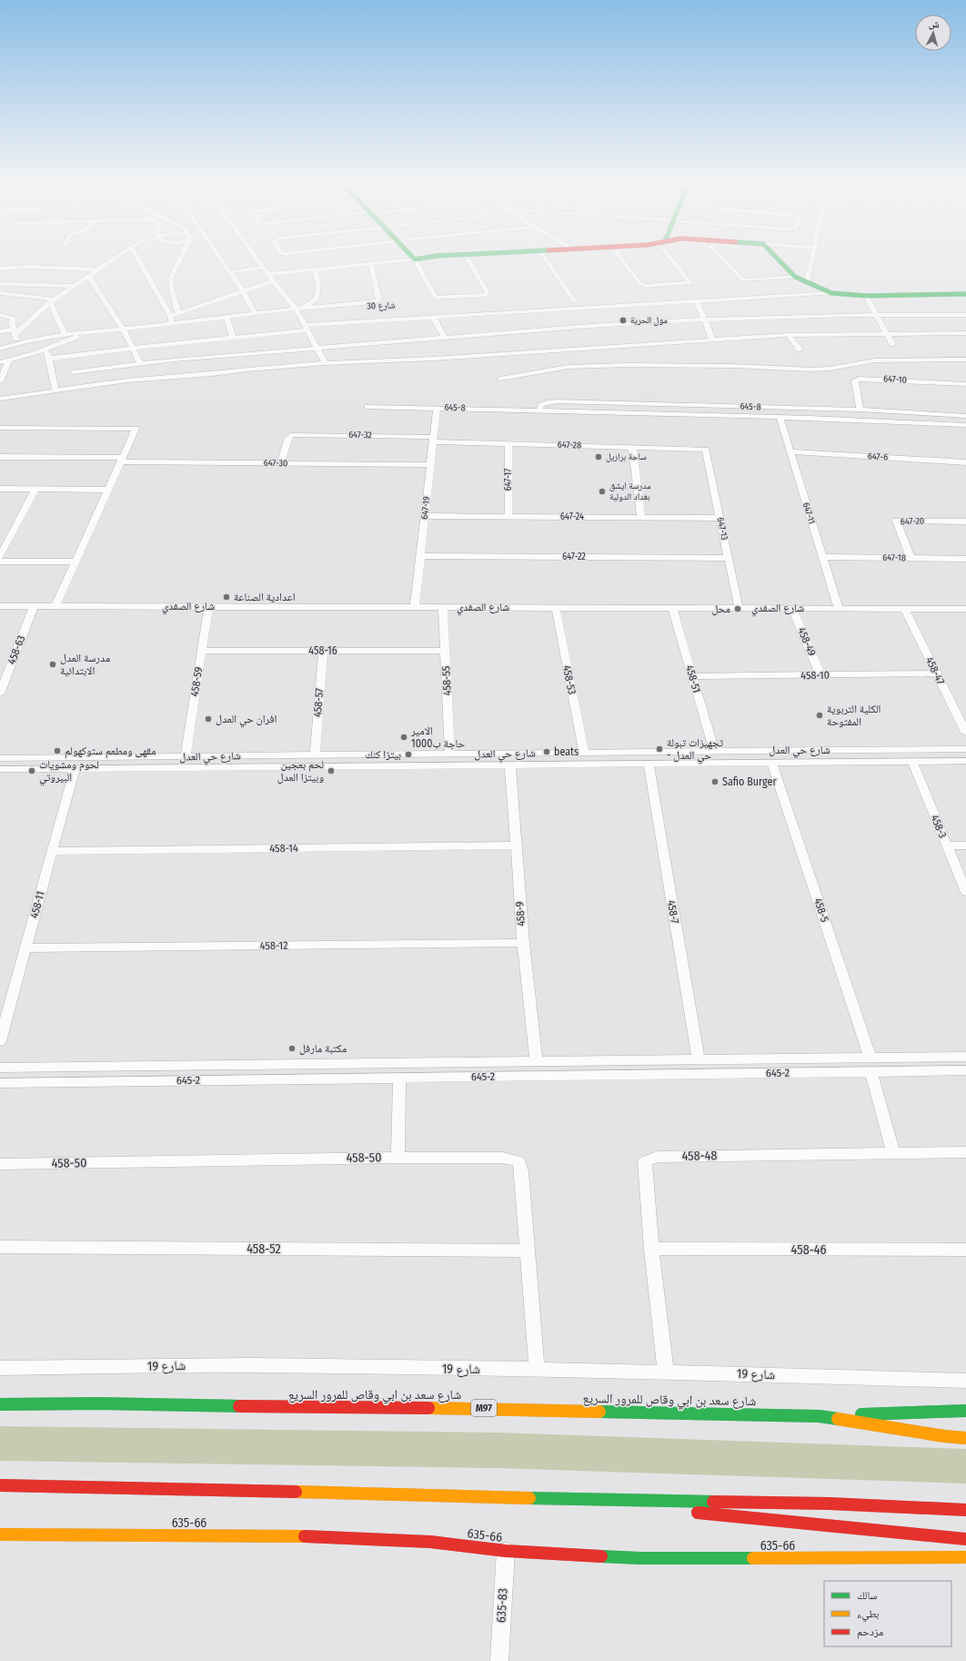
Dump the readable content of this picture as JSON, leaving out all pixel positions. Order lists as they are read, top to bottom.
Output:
{
  "streets": {
    "main road": [
      "شارع 30",
      "شارع سعد بن ابي وقاص للمرور السريع",
      "M97",
      "635-66"
    ],
    "street": [
      "647-10",
      "645-8",
      "647-32",
      "647-28",
      "647-6",
      "647-30",
      "647-17",
      "647-19",
      "647-11",
      "647-24",
      "647-20",
      "647-13",
      "647-22",
      "647-18",
      "شارع الصفدي",
      "458-49",
      "458-63",
      "458-16",
      "458-47",
      "458-10",
      "458-51",
      "458-53",
      "458-55",
      "458-59",
      "458-57",
      "شارع حي العدل",
      "458-3",
      "458-14",
      "458-11",
      "458-5",
      "458-7",
      "458-9",
      "458-12",
      "645-2",
      "458-48",
      "458-50",
      "458-52",
      "458-46",
      "شارع 19",
      "635-83"
    ]
  },
  "crossings": [
    ["647-10", "645-8"],
    ["645-8", "647-19"],
    ["645-8", "647-11"],
    ["647-32", "647-28"],
    ["647-32", "647-30"],
    ["647-32", "647-19"],
    ["647-28", "647-17"],
    ["647-28", "647-19"],
    ["647-28", "647-13"],
    ["647-6", "647-11"],
    ["647-30", "647-19"],
    ["647-17", "647-24"],
    ["647-19", "647-24"],
    ["647-19", "647-22"],
    ["647-19", "شارع الصفدي"],
    ["647-11", "647-18"],
    ["647-11", "شارع الصفدي"],
    ["647-24", "647-13"],
    ["647-20", "647-18"],
    ["647-13", "647-22"],
    ["647-13", "شارع الصفدي"],
    ["شارع الصفدي", "458-49"],
    ["شارع الصفدي", "458-63"],
    ["شارع الصفدي", "458-47"],
    ["شارع الصفدي", "458-51"],
    ["شارع الصفدي", "458-53"],
    ["شارع الصفدي", "458-55"],
    ["شارع الصفدي", "458-59"],
    ["458-49", "458-10"],
    ["458-16", "458-55"],
    ["458-16", "458-59"],
    ["458-16", "458-57"],
    ["458-47", "458-10"],
    ["458-10", "458-51"],
    ["458-51", "شارع حي العدل"],
    ["458-53", "شارع حي العدل"],
    ["458-55", "شارع حي العدل"],
    ["458-59", "شارع حي العدل"],
    ["458-57", "شارع حي العدل"],
    ["شارع حي العدل", "458-3"],
    ["شارع حي العدل", "458-11"],
    ["شارع حي العدل", "458-5"],
    ["شارع حي العدل", "458-7"],
    ["شارع حي العدل", "458-9"],
    ["458-14", "458-11"],
    ["458-14", "458-9"],
    ["458-11", "458-12"],
    ["458-5", "645-2"],
    ["458-7", "645-2"],
    ["458-9", "458-12"],
    ["458-9", "645-2"],
    ["458-48", "458-46"],
    ["458-48", "شارع 19"],
    ["458-50", "458-52"],
    ["458-50", "شارع 19"],
    ["635-66", "635-83"]
  ],
  "places": [
    "مول الحرية",
    "ساحة برازيل",
    "مدرسة ايشق بغداد الدولية",
    "اعدادية الصناعة",
    "محل",
    "مدرسة العدل الابتدائية",
    "الكلية التربوية المفتوحة",
    "افران حي العدل",
    "الامير حاجة ب1000",
    "تجهيزات تبولة - حي العدل",
    "مقهى ومطعم ستوكهولم",
    "beats",
    "بيتزا كنك",
    "لحوم ومشويات البيروتي",
    "لحم بعجين وبيتزا العدل",
    "Safio Burger",
    "مكتبة مارفل"
  ],
  "legend": ["سالك", "بطيء", "مزدحم"],
  "north": "top"
}
